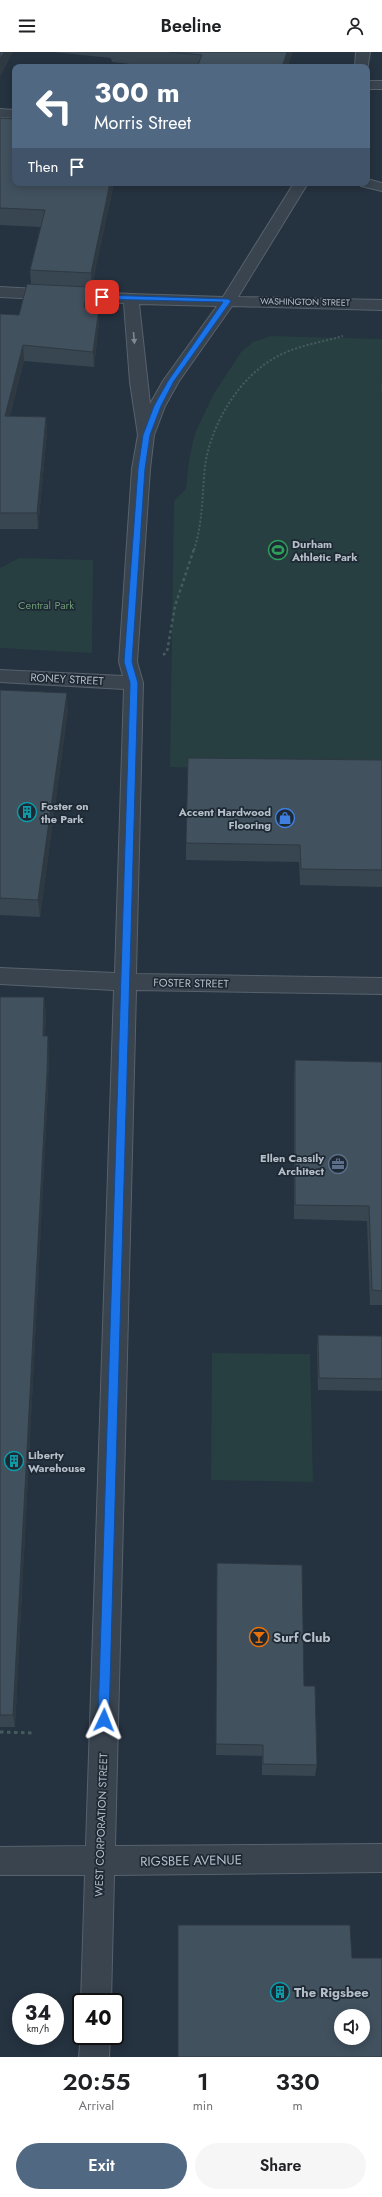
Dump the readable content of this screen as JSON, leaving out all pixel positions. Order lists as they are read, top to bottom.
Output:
{
  "streets": {
    "street": [
      "WASHINGTON STREET",
      "RONEY STREET",
      "FOSTER STREET",
      "WEST CORPORATION STREET",
      "RIGSBEE AVENUE"
    ]
  },
  "crossings": [
    ["WASHINGTON STREET", "WEST CORPORATION STREET"],
    ["RONEY STREET", "WEST CORPORATION STREET"],
    ["FOSTER STREET", "WEST CORPORATION STREET"],
    ["WEST CORPORATION STREET", "RIGSBEE AVENUE"]
  ],
  "parks": ["Central Park"],
  "places": {
    "sports": ["Durham Athletic Park"],
    "building": ["Foster on the Park", "Liberty Warehouse", "The Rigsbee"],
    "shop": ["Accent Hardwood Flooring"],
    "office": ["Ellen Cassily Architect"],
    "bar": ["Surf Club"]
  },
  "page": {
    "header": "Beeline",
    "turn": ["300 m", "Morris Street"],
    "then": "Then",
    "speed": "34 km/h",
    "limit": "40",
    "eta": [
      "20:55",
      "Arrival",
      "1",
      "min",
      "330",
      "m"
    ],
    "buttons": ["Exit", "Share"]
  }
}
